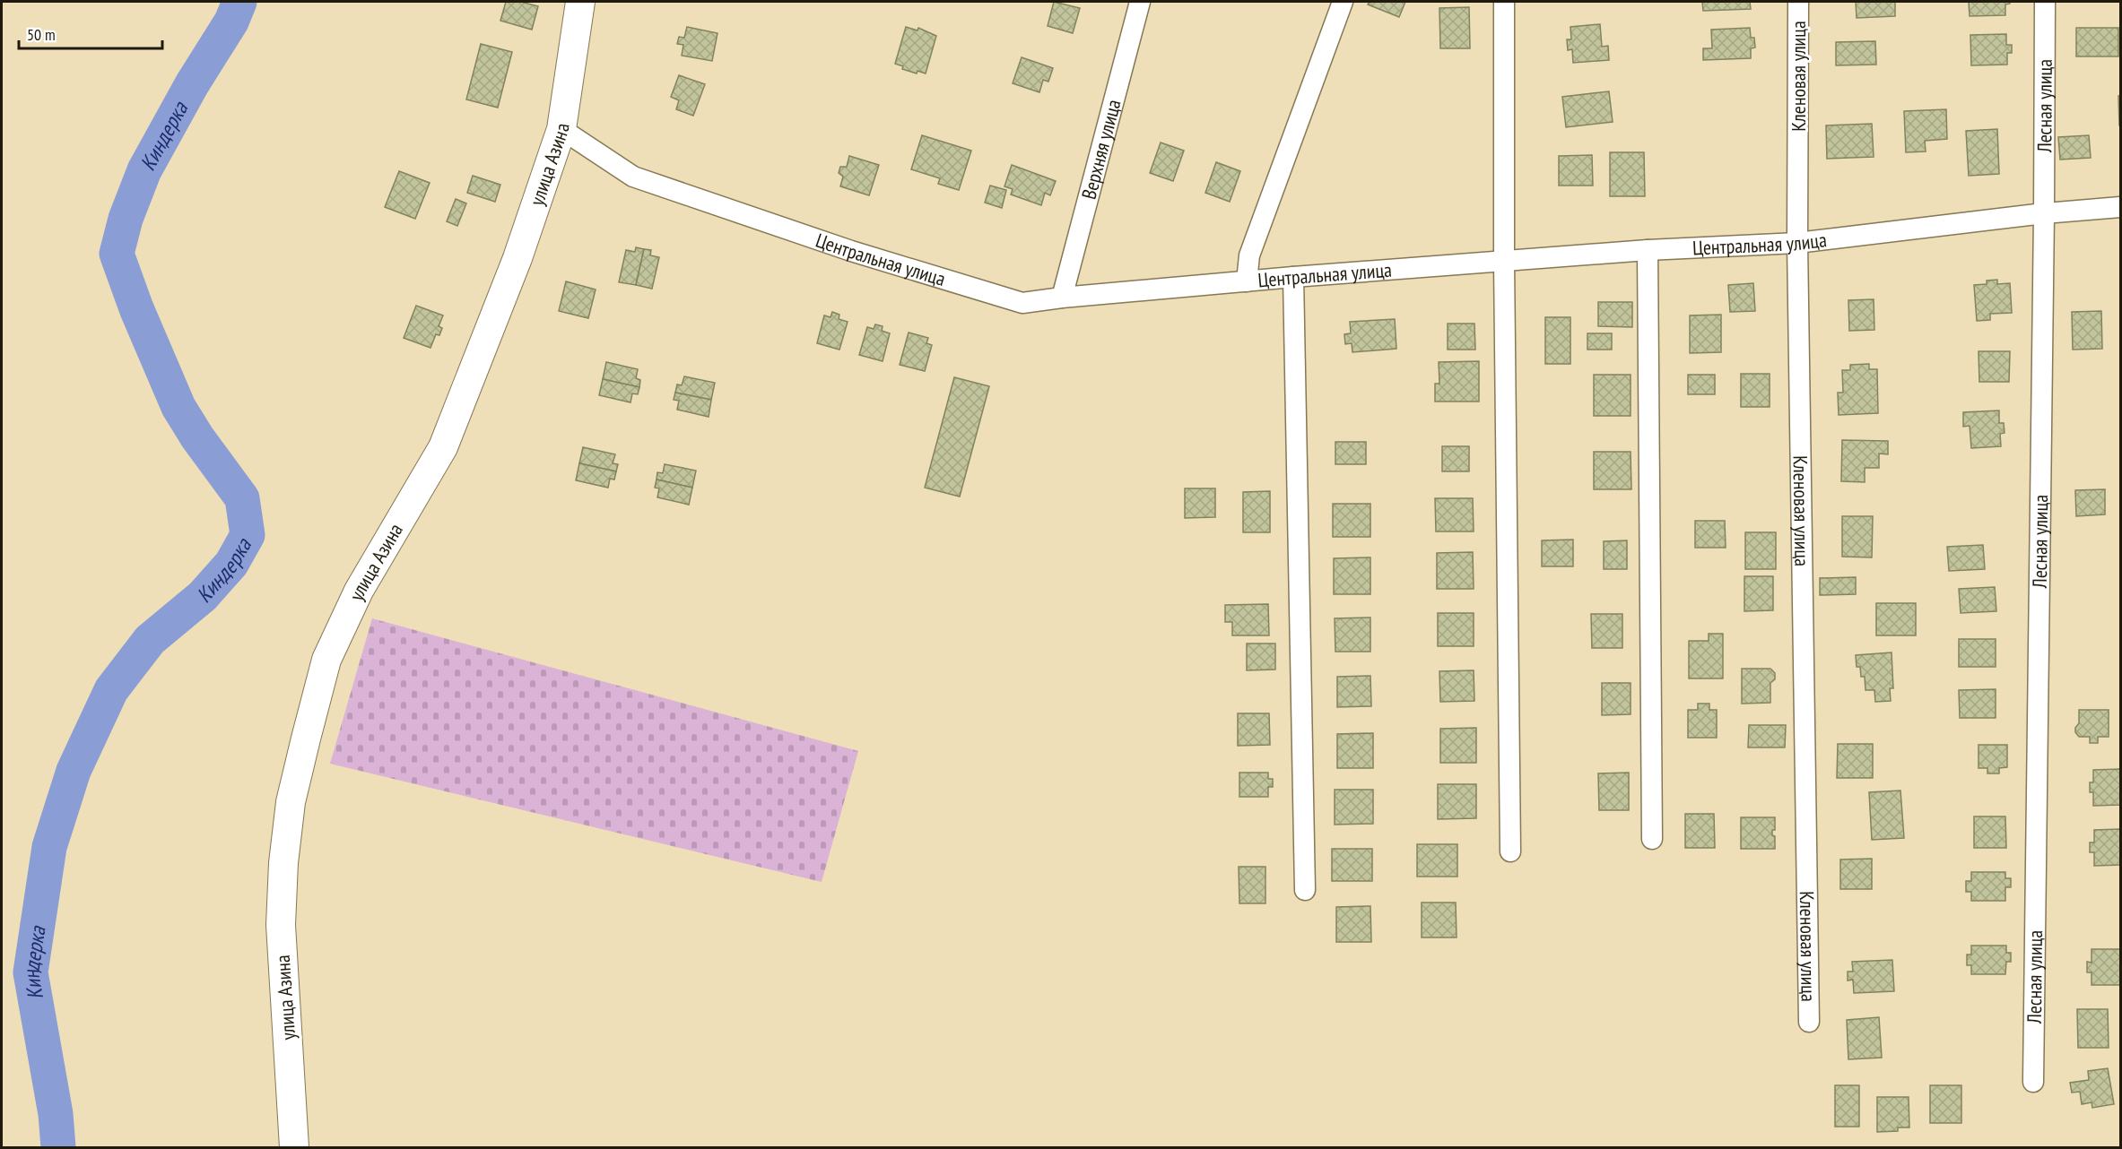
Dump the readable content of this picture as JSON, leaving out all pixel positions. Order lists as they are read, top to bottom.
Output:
{
  "streets": {
    "street": [
      "Кленовая улица",
      "Лесная улица",
      "Верхняя улица",
      "улица Азина",
      "Центральная улица"
    ]
  },
  "crossings": [
    ["Кленовая улица", "Центральная улица"],
    ["Лесная улица", "Центральная улица"],
    ["Верхняя улица", "Центральная улица"],
    ["улица Азина", "Центральная улица"]
  ],
  "water": ["Киндерка"],
  "scale_bar": "50 m"
}
